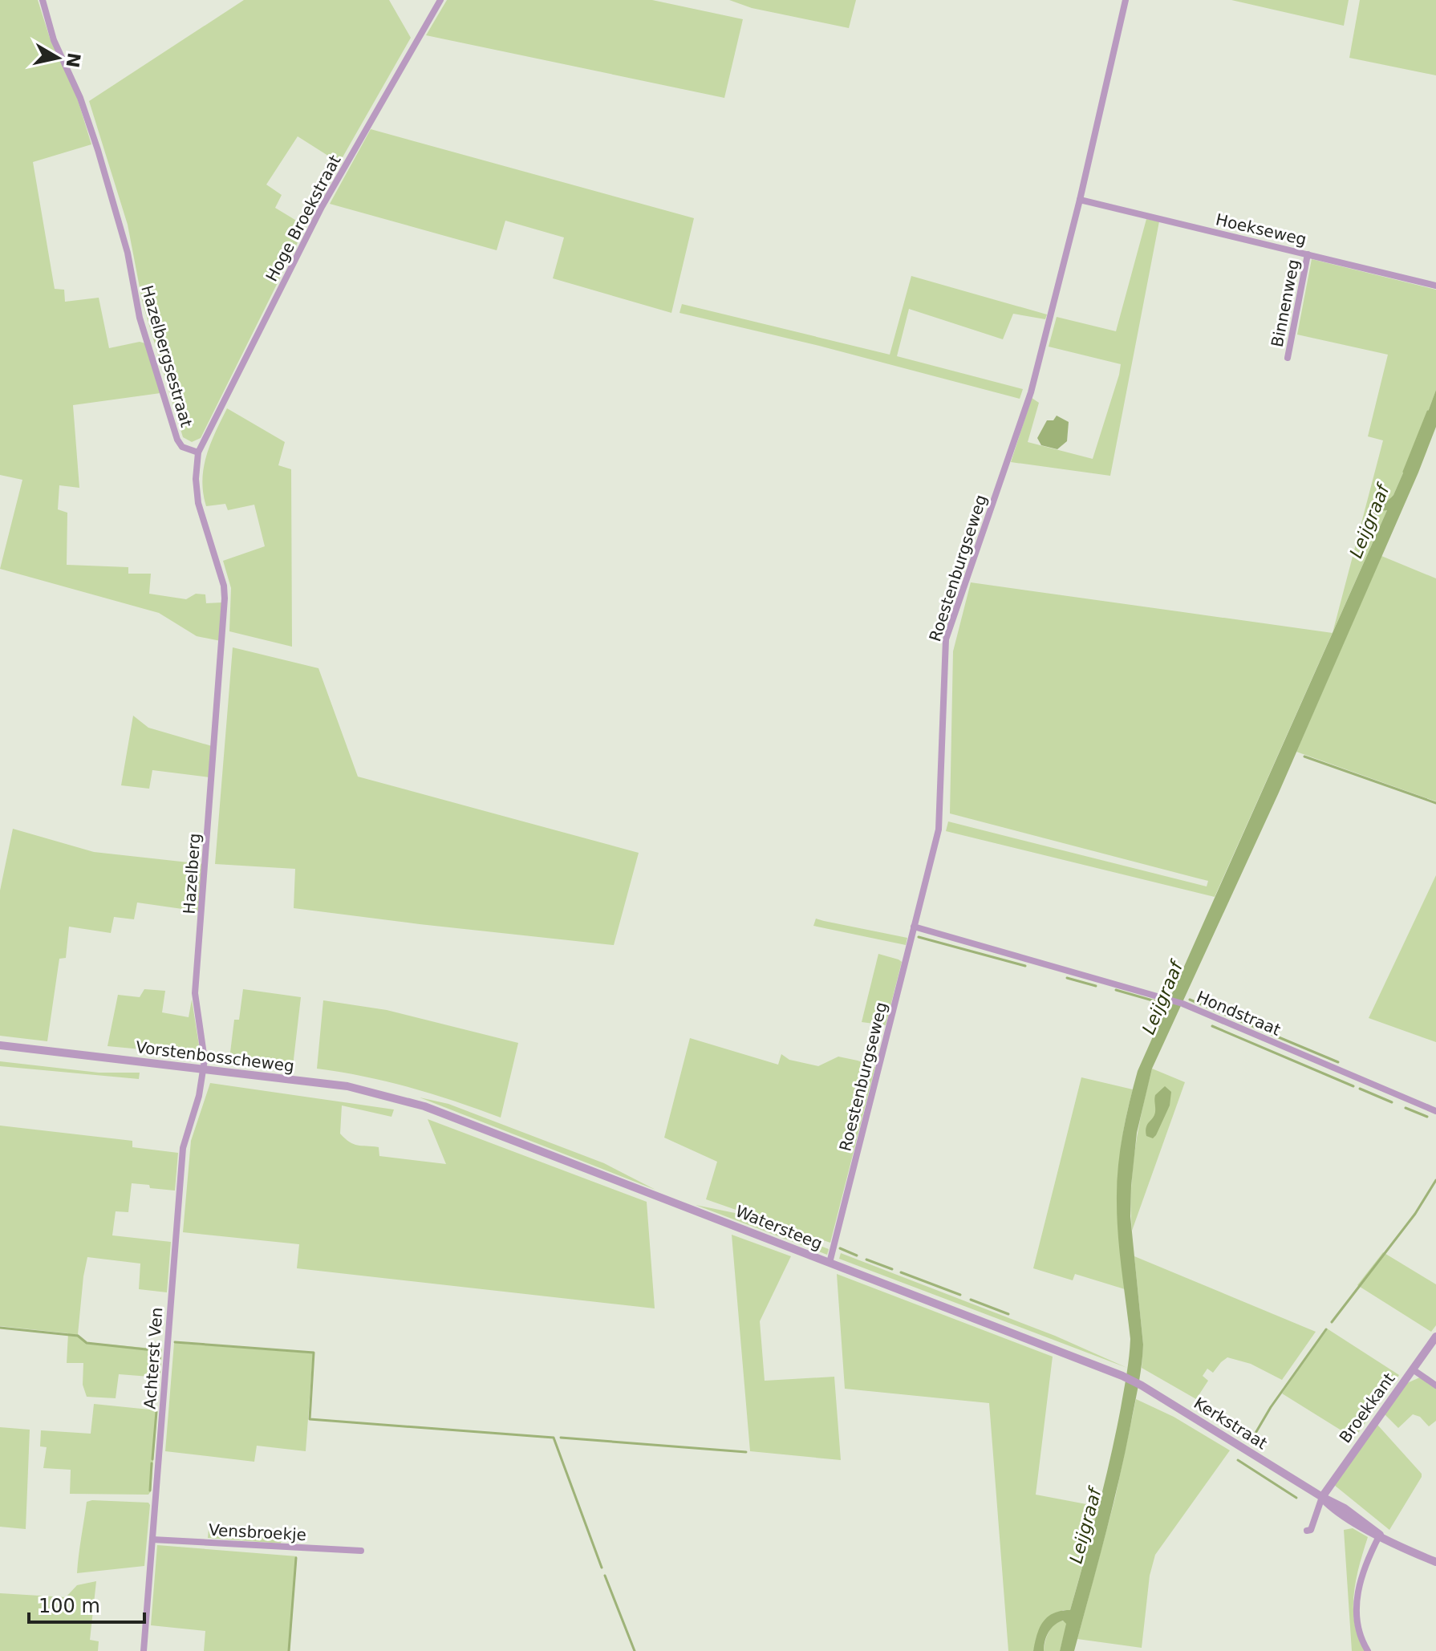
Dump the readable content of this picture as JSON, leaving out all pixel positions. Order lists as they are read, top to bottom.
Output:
{
  "streets": {
    "street": [
      "Hoge Broekstraat",
      "Hoekseweg",
      "Binnenweg",
      "Hazelbergsestraat",
      "Roestenburgseweg",
      "Hazelberg",
      "Hondstraat",
      "Vorstenbosscheweg",
      "Watersteeg",
      "Achterst Ven",
      "Broekkant",
      "Kerkstraat",
      "Vensbroekje"
    ]
  },
  "crossings": [
    ["Hoge Broekstraat", "Hazelbergsestraat"],
    ["Hoge Broekstraat", "Hazelberg"],
    ["Hoekseweg", "Binnenweg"],
    ["Hoekseweg", "Roestenburgseweg"],
    ["Hazelbergsestraat", "Hazelberg"],
    ["Roestenburgseweg", "Hondstraat"],
    ["Roestenburgseweg", "Watersteeg"],
    ["Hazelberg", "Vorstenbosscheweg"],
    ["Hazelberg", "Achterst Ven"],
    ["Vorstenbosscheweg", "Watersteeg"],
    ["Vorstenbosscheweg", "Achterst Ven"],
    ["Watersteeg", "Kerkstraat"],
    ["Achterst Ven", "Vensbroekje"],
    ["Broekkant", "Kerkstraat"]
  ],
  "water": ["Leijgraaf"],
  "scale_bar": "100 m",
  "north": "right"
}
